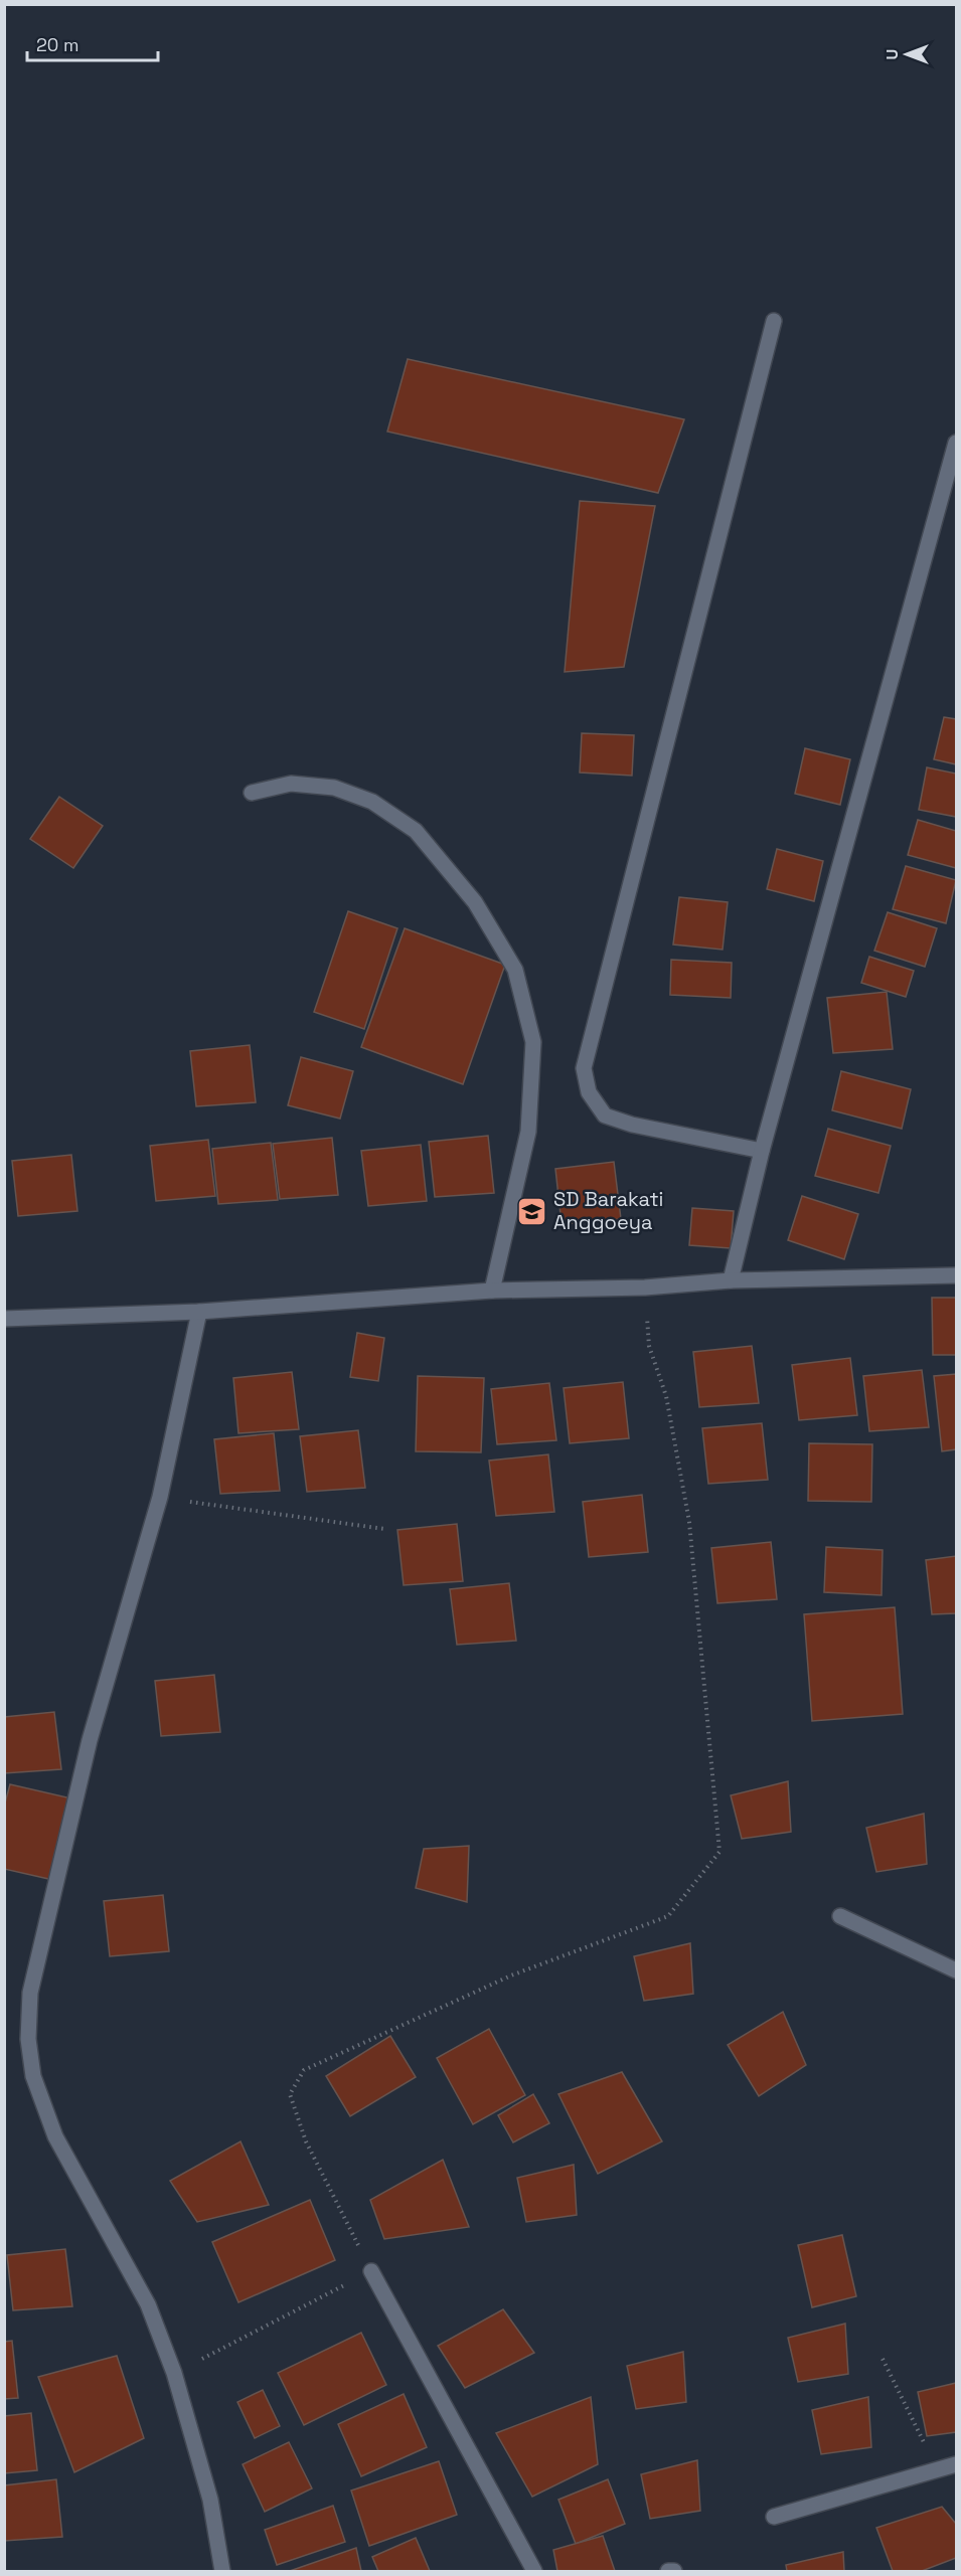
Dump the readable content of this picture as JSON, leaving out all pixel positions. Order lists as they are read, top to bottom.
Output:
{
  "places": {
    "school or university": ["SD Barakati Anggoeya"]
  },
  "scale_bar": "20 m",
  "north": "left"
}
